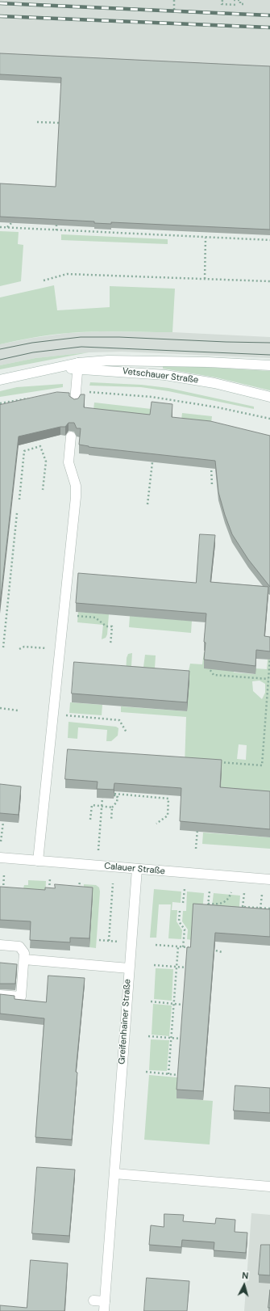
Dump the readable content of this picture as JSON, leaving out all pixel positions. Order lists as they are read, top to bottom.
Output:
{
  "streets": {
    "street": ["Vetschauer Straße", "Calauer Straße", "Greifenhainer Straße"]
  },
  "crossings": [
    ["Calauer Straße", "Greifenhainer Straße"]
  ],
  "north": "top"
}
